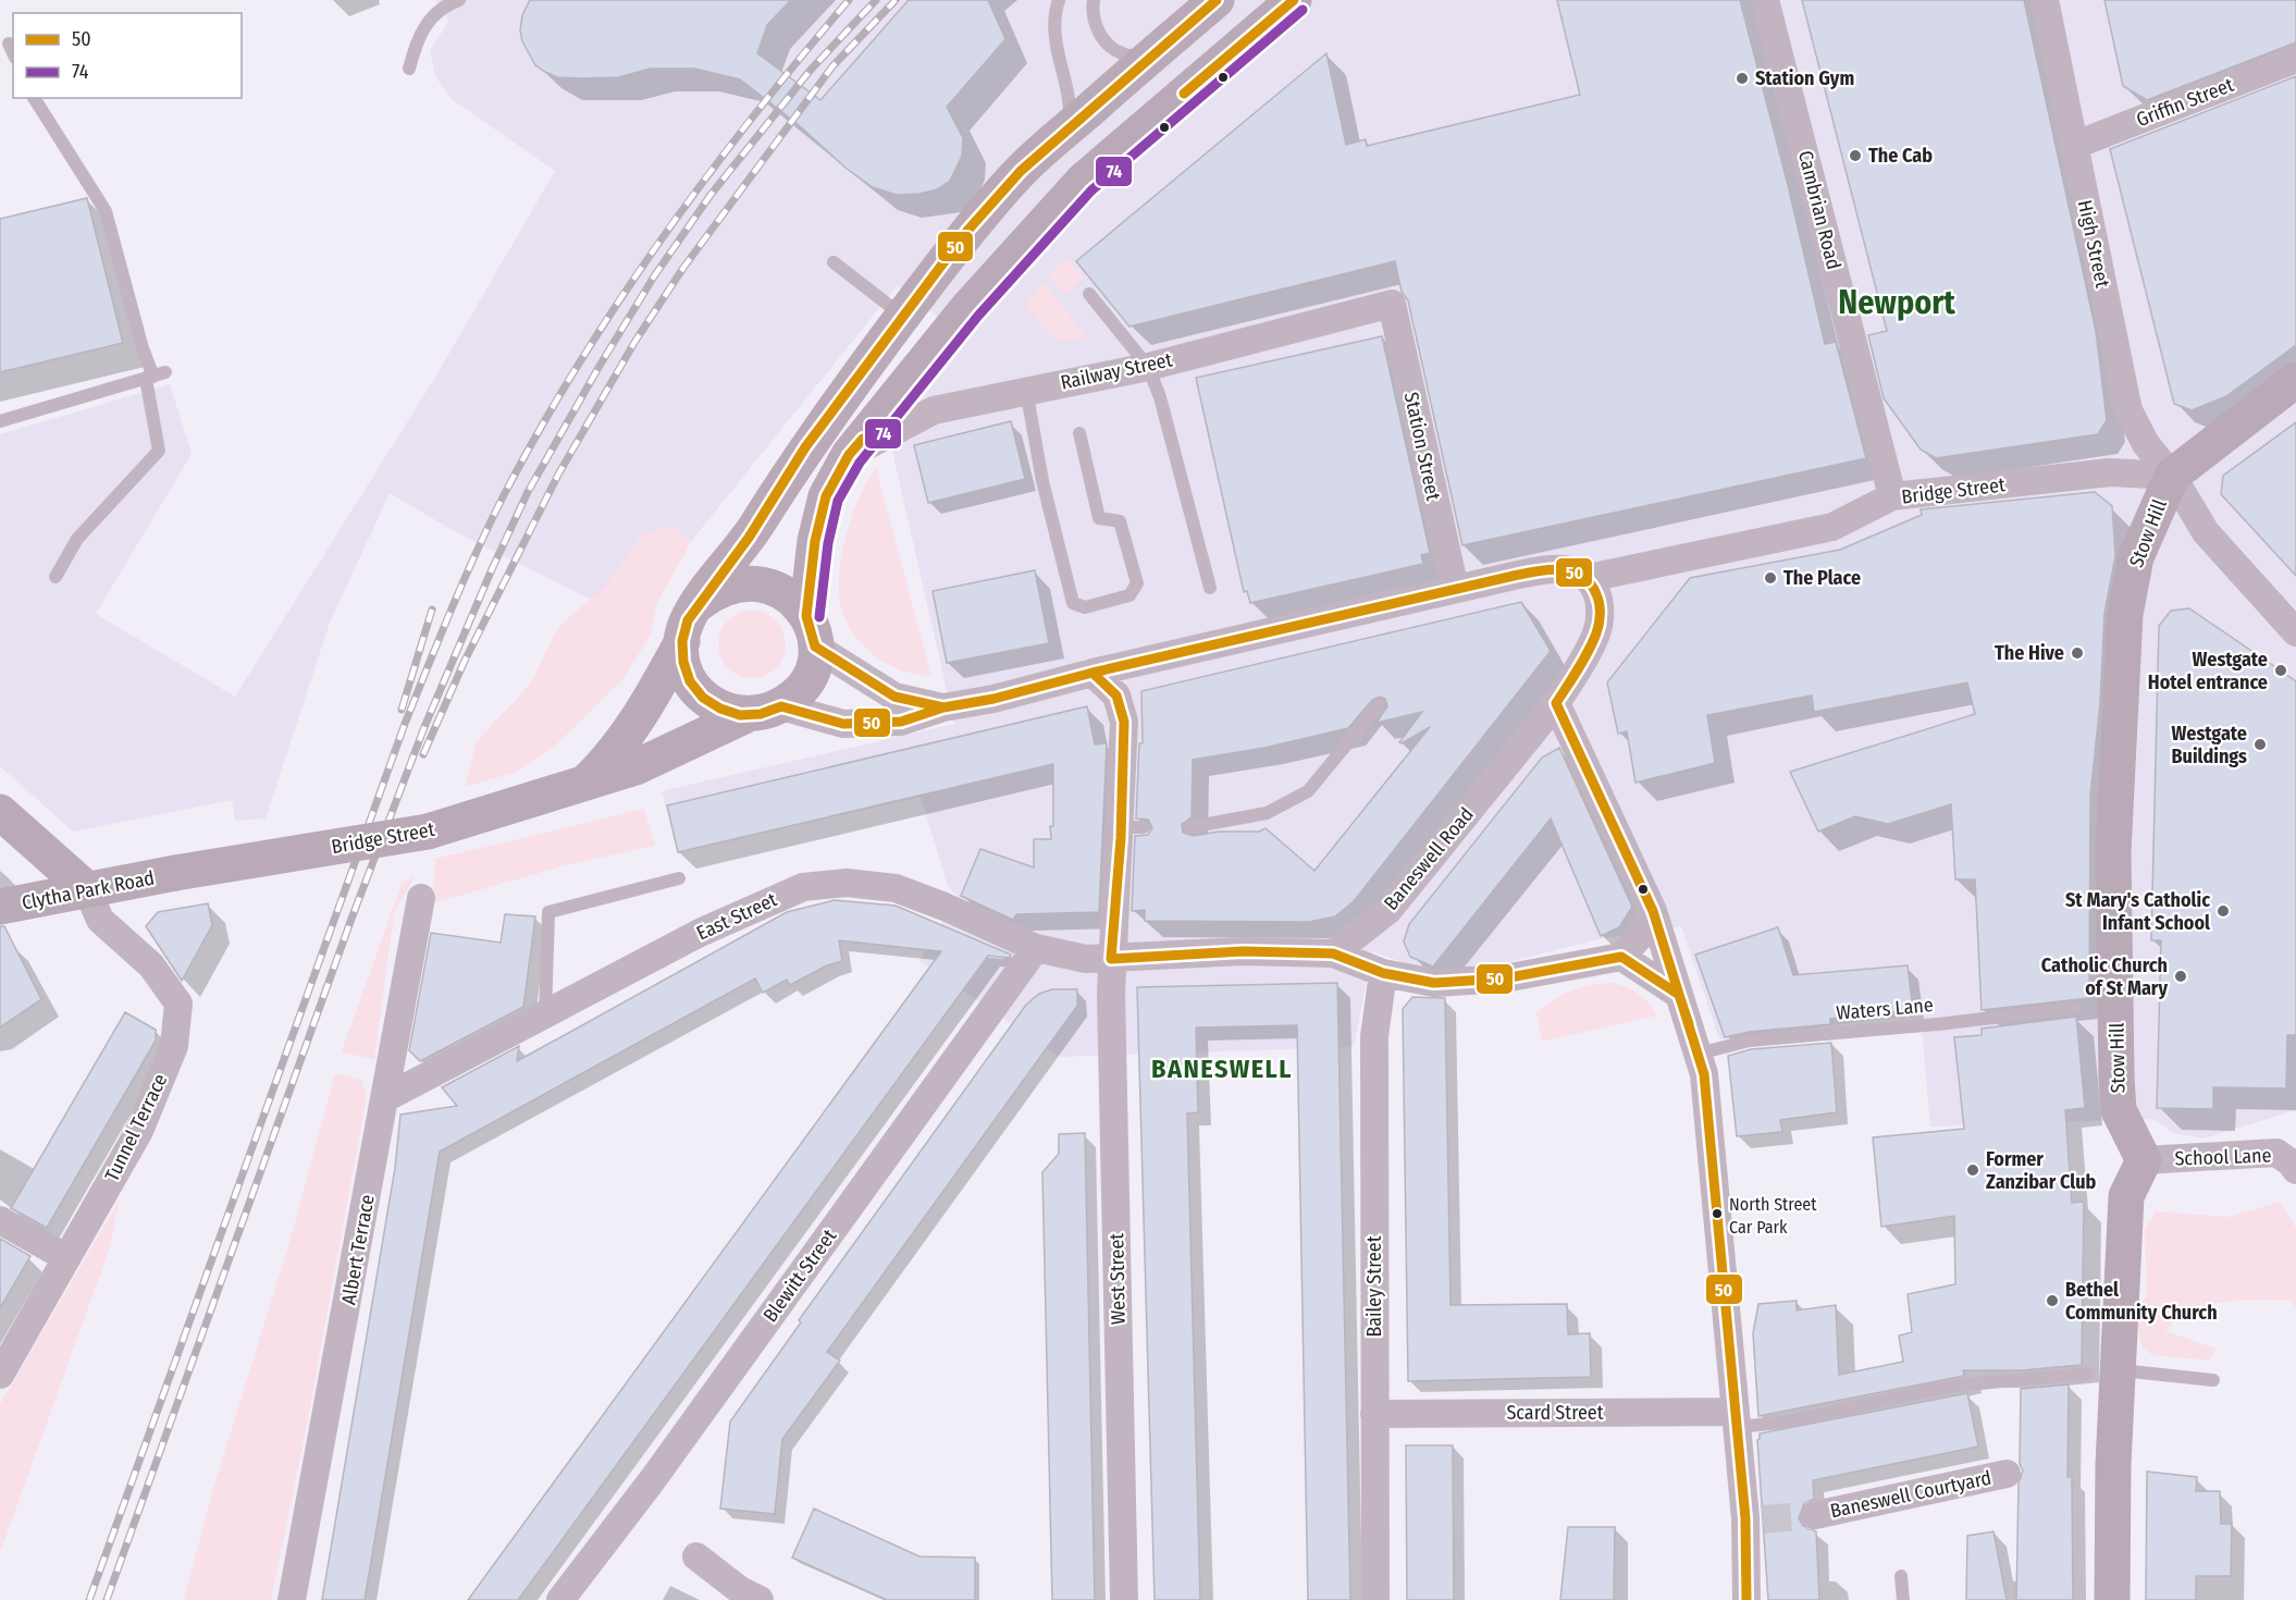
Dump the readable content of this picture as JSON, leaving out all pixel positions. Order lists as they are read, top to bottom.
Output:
{
  "streets": {
    "main road": ["Bridge Street", "Stow Hill", "Clytha Park Road"],
    "street": [
      "Griffin Street",
      "Cambrian Road",
      "High Street",
      "Railway Street",
      "Station Street",
      "Baneswell Road",
      "East Street",
      "Tunnel Terrace",
      "School Lane",
      "Albert Terrace",
      "Blewitt Street",
      "West Street",
      "Bailey Street",
      "Scard Street",
      "Baneswell Courtyard"
    ],
    "lane": ["Waters Lane"]
  },
  "crossings": [
    ["Griffin Street", "High Street"],
    ["Cambrian Road", "Bridge Street"],
    ["High Street", "Bridge Street"],
    ["High Street", "Stow Hill"],
    ["Railway Street", "Station Street"],
    ["Bridge Street", "Stow Hill"],
    ["Bridge Street", "Baneswell Road"],
    ["Bridge Street", "Clytha Park Road"],
    ["Stow Hill", "School Lane"],
    ["Clytha Park Road", "Tunnel Terrace"],
    ["East Street", "Albert Terrace"],
    ["East Street", "Blewitt Street"],
    ["East Street", "West Street"],
    ["Bailey Street", "Scard Street"]
  ],
  "districts": ["Newport", "BANESWELL"],
  "places": [
    "Station Gym",
    "The Cab",
    "The Place",
    "The Hive",
    "Westgate Hotel entrance",
    "Westgate Buildings",
    "St Mary's Catholic Infant School",
    "Catholic Church of St Mary",
    "Former Zanzibar Club",
    "North Street Car Park",
    "Bethel Community Church"
  ],
  "lines": ["transit line 50", "transit line 74"],
  "legend": ["50", "74"]
}
